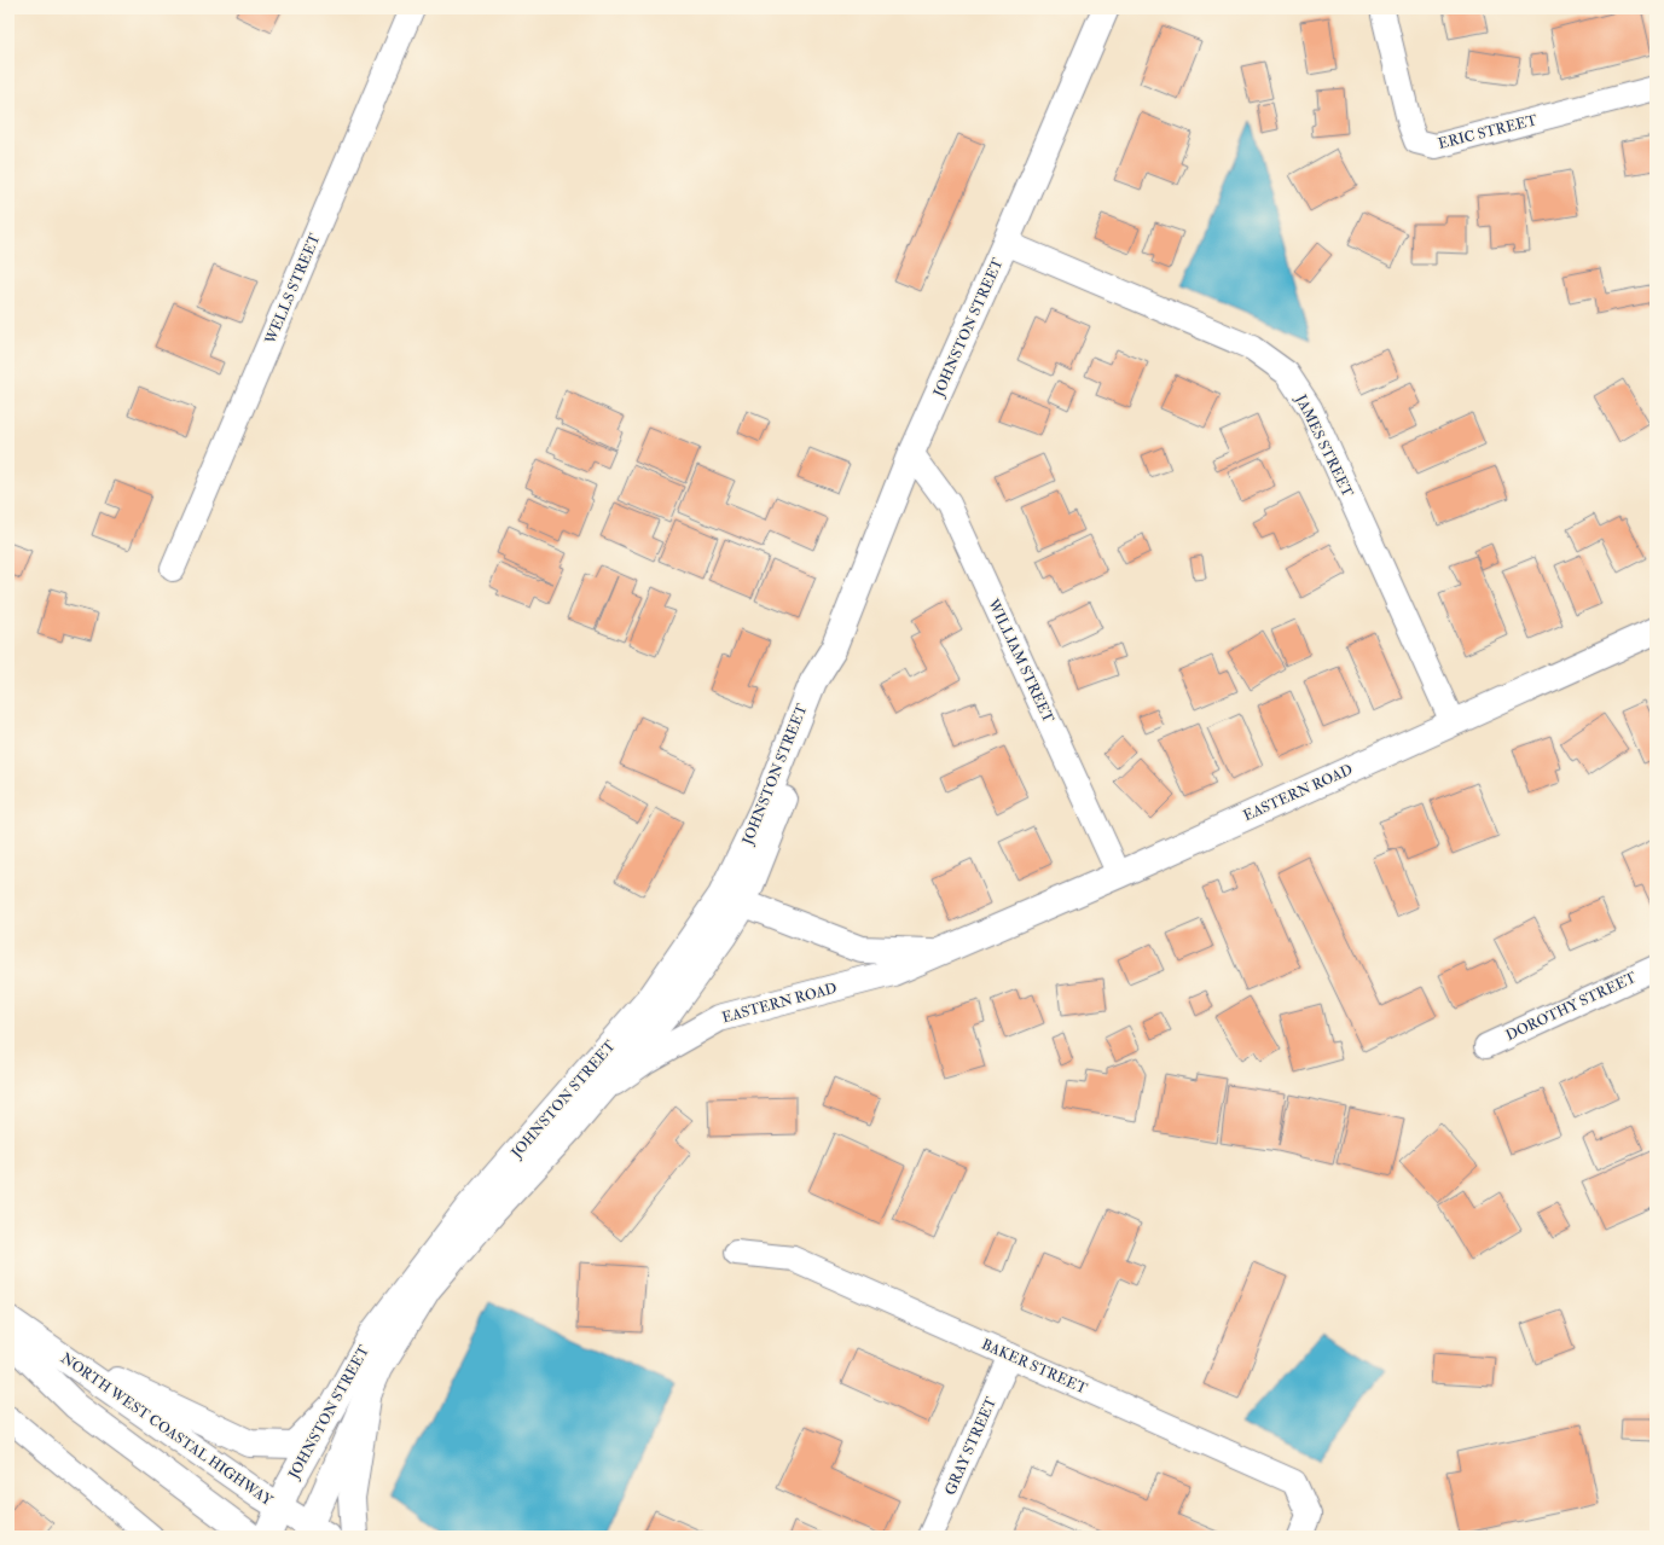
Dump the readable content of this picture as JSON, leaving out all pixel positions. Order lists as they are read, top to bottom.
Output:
{
  "streets": {
    "main road": ["JOHNSTON STREET", "EASTERN ROAD", "NORTH WEST COASTAL HIGHWAY"],
    "street": [
      "ERIC STREET",
      "WELLS STREET",
      "JAMES STREET",
      "WILLIAM STREET",
      "DOROTHY STREET",
      "BAKER STREET",
      "GRAY STREET"
    ]
  },
  "crossings": [
    ["JOHNSTON STREET", "JAMES STREET"],
    ["JOHNSTON STREET", "WILLIAM STREET"],
    ["JOHNSTON STREET", "EASTERN ROAD"],
    ["JOHNSTON STREET", "NORTH WEST COASTAL HIGHWAY"],
    ["JAMES STREET", "EASTERN ROAD"],
    ["WILLIAM STREET", "EASTERN ROAD"],
    ["BAKER STREET", "GRAY STREET"]
  ]
}
